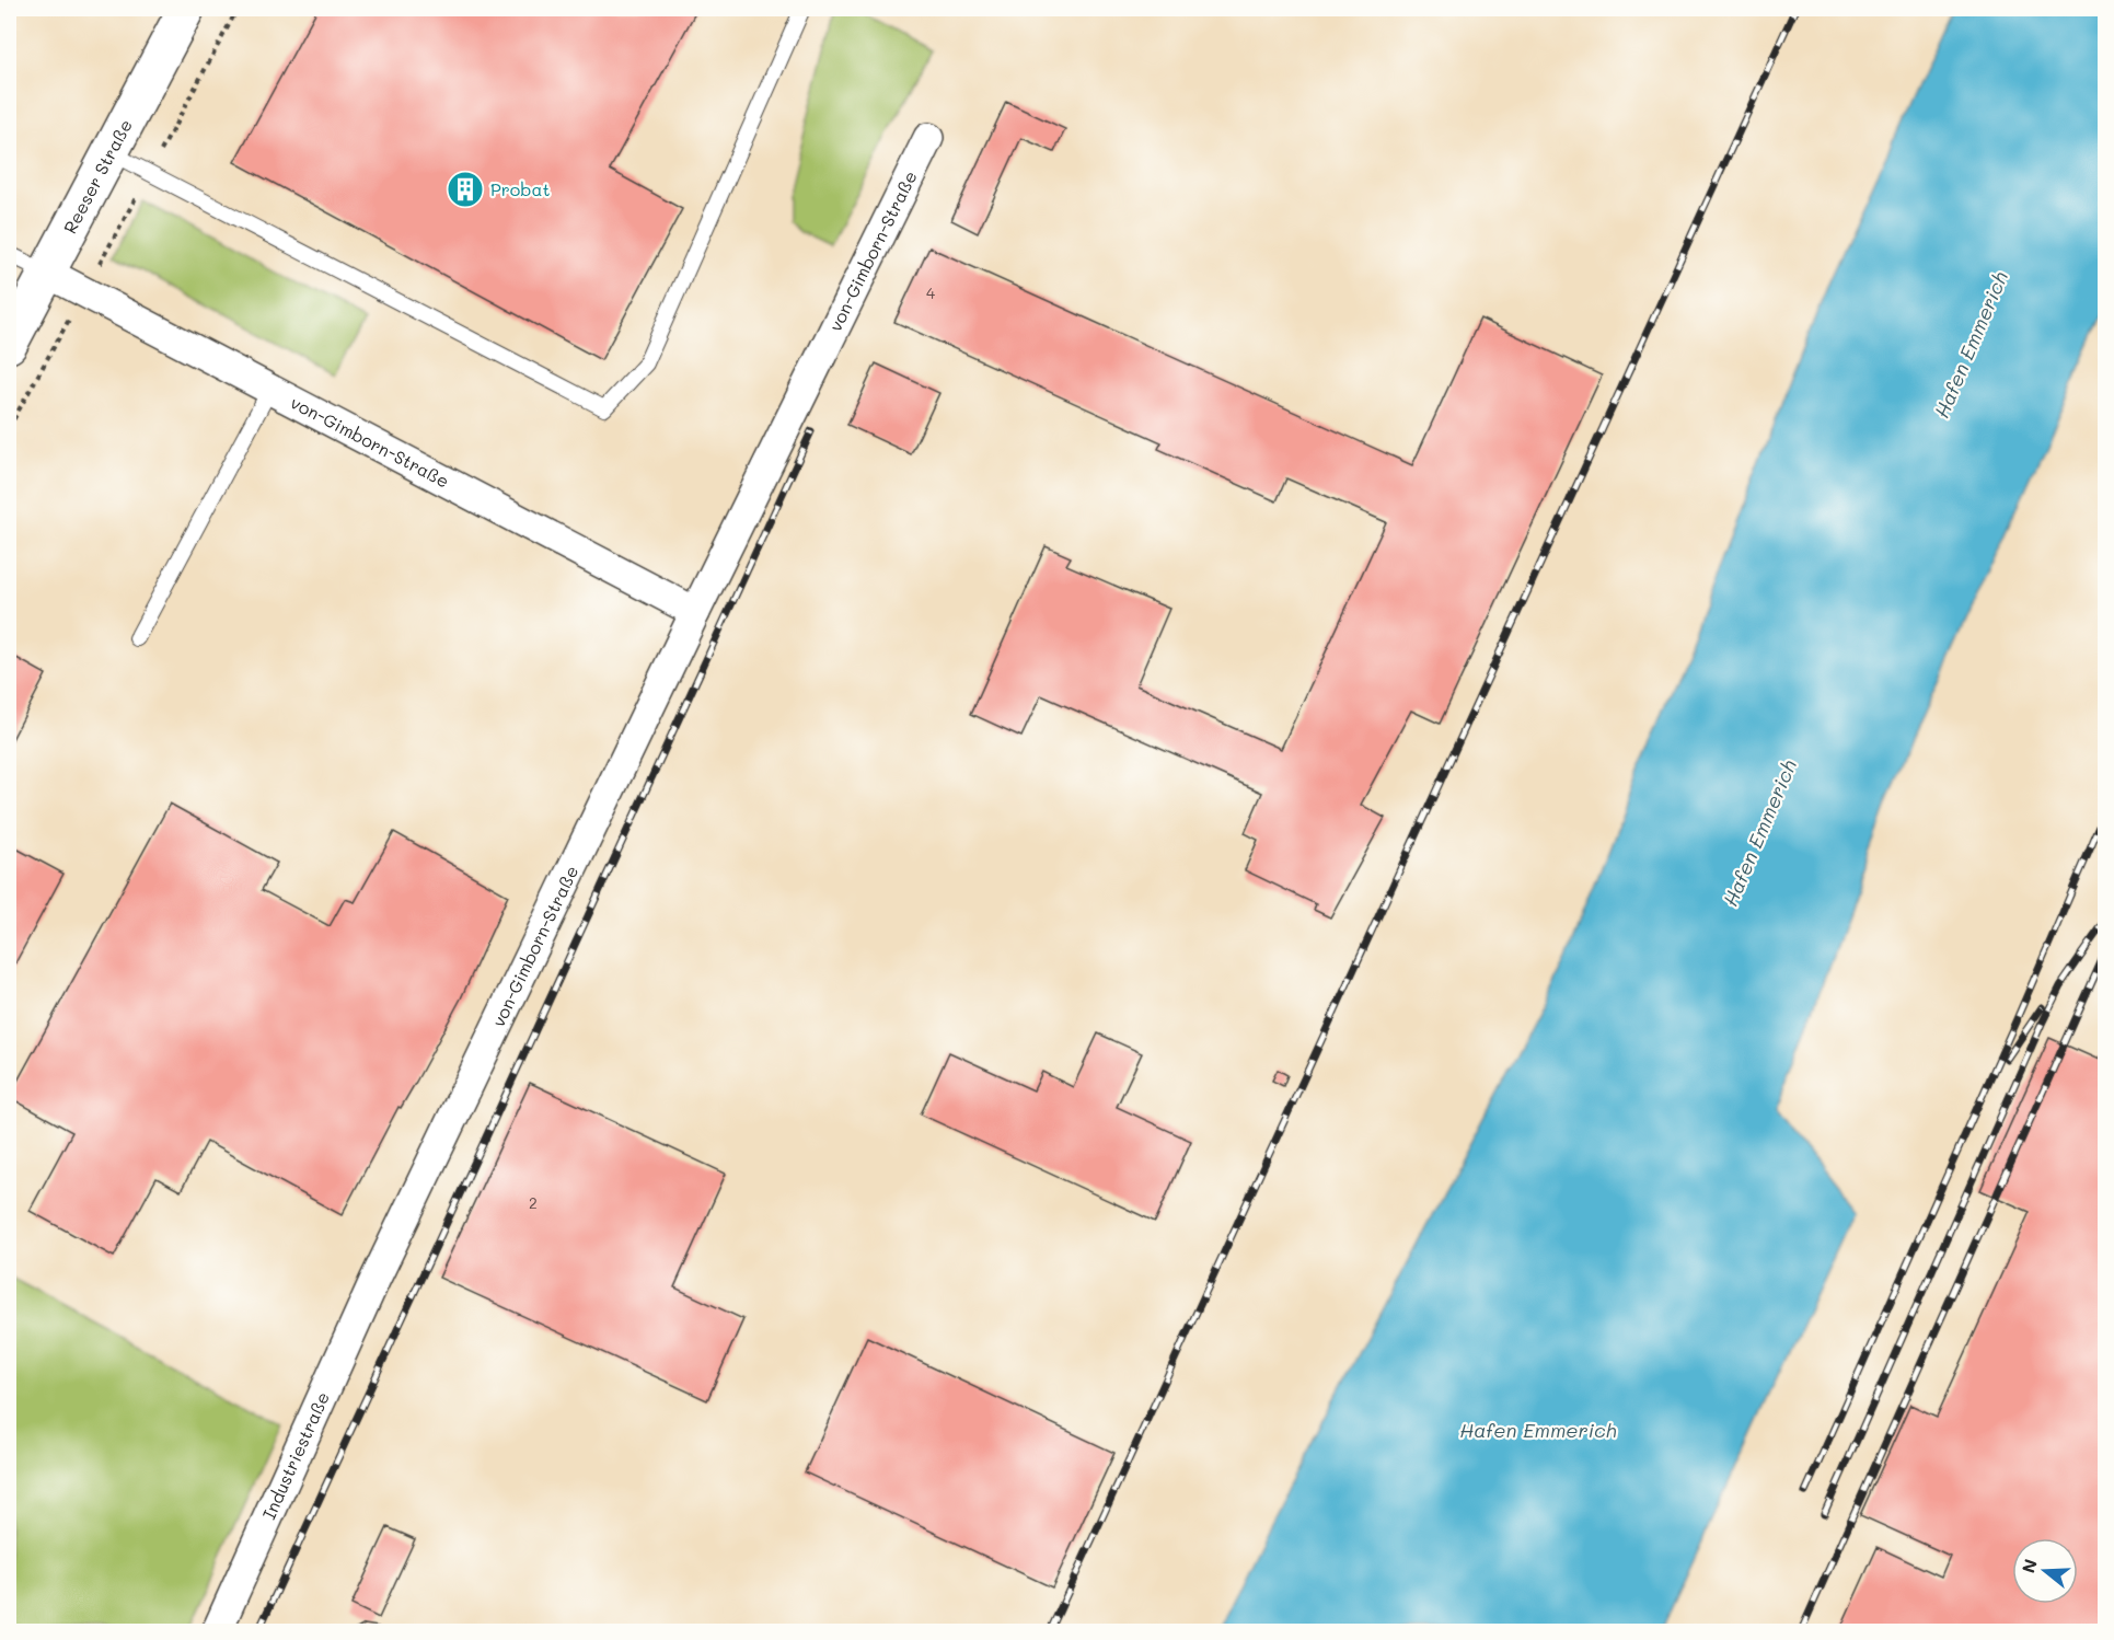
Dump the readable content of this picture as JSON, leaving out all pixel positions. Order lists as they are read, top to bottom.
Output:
{
  "streets": {
    "main road": ["Reeser Straße"],
    "street": ["von-Gimborn-Straße", "Industriestraße"]
  },
  "crossings": [
    ["Reeser Straße", "von-Gimborn-Straße"],
    ["von-Gimborn-Straße", "Industriestraße"]
  ],
  "water": ["Hafen Emmerich"],
  "places": {
    "building": ["Probat"]
  },
  "house_numbers": ["4", "2"],
  "north": "left"
}
